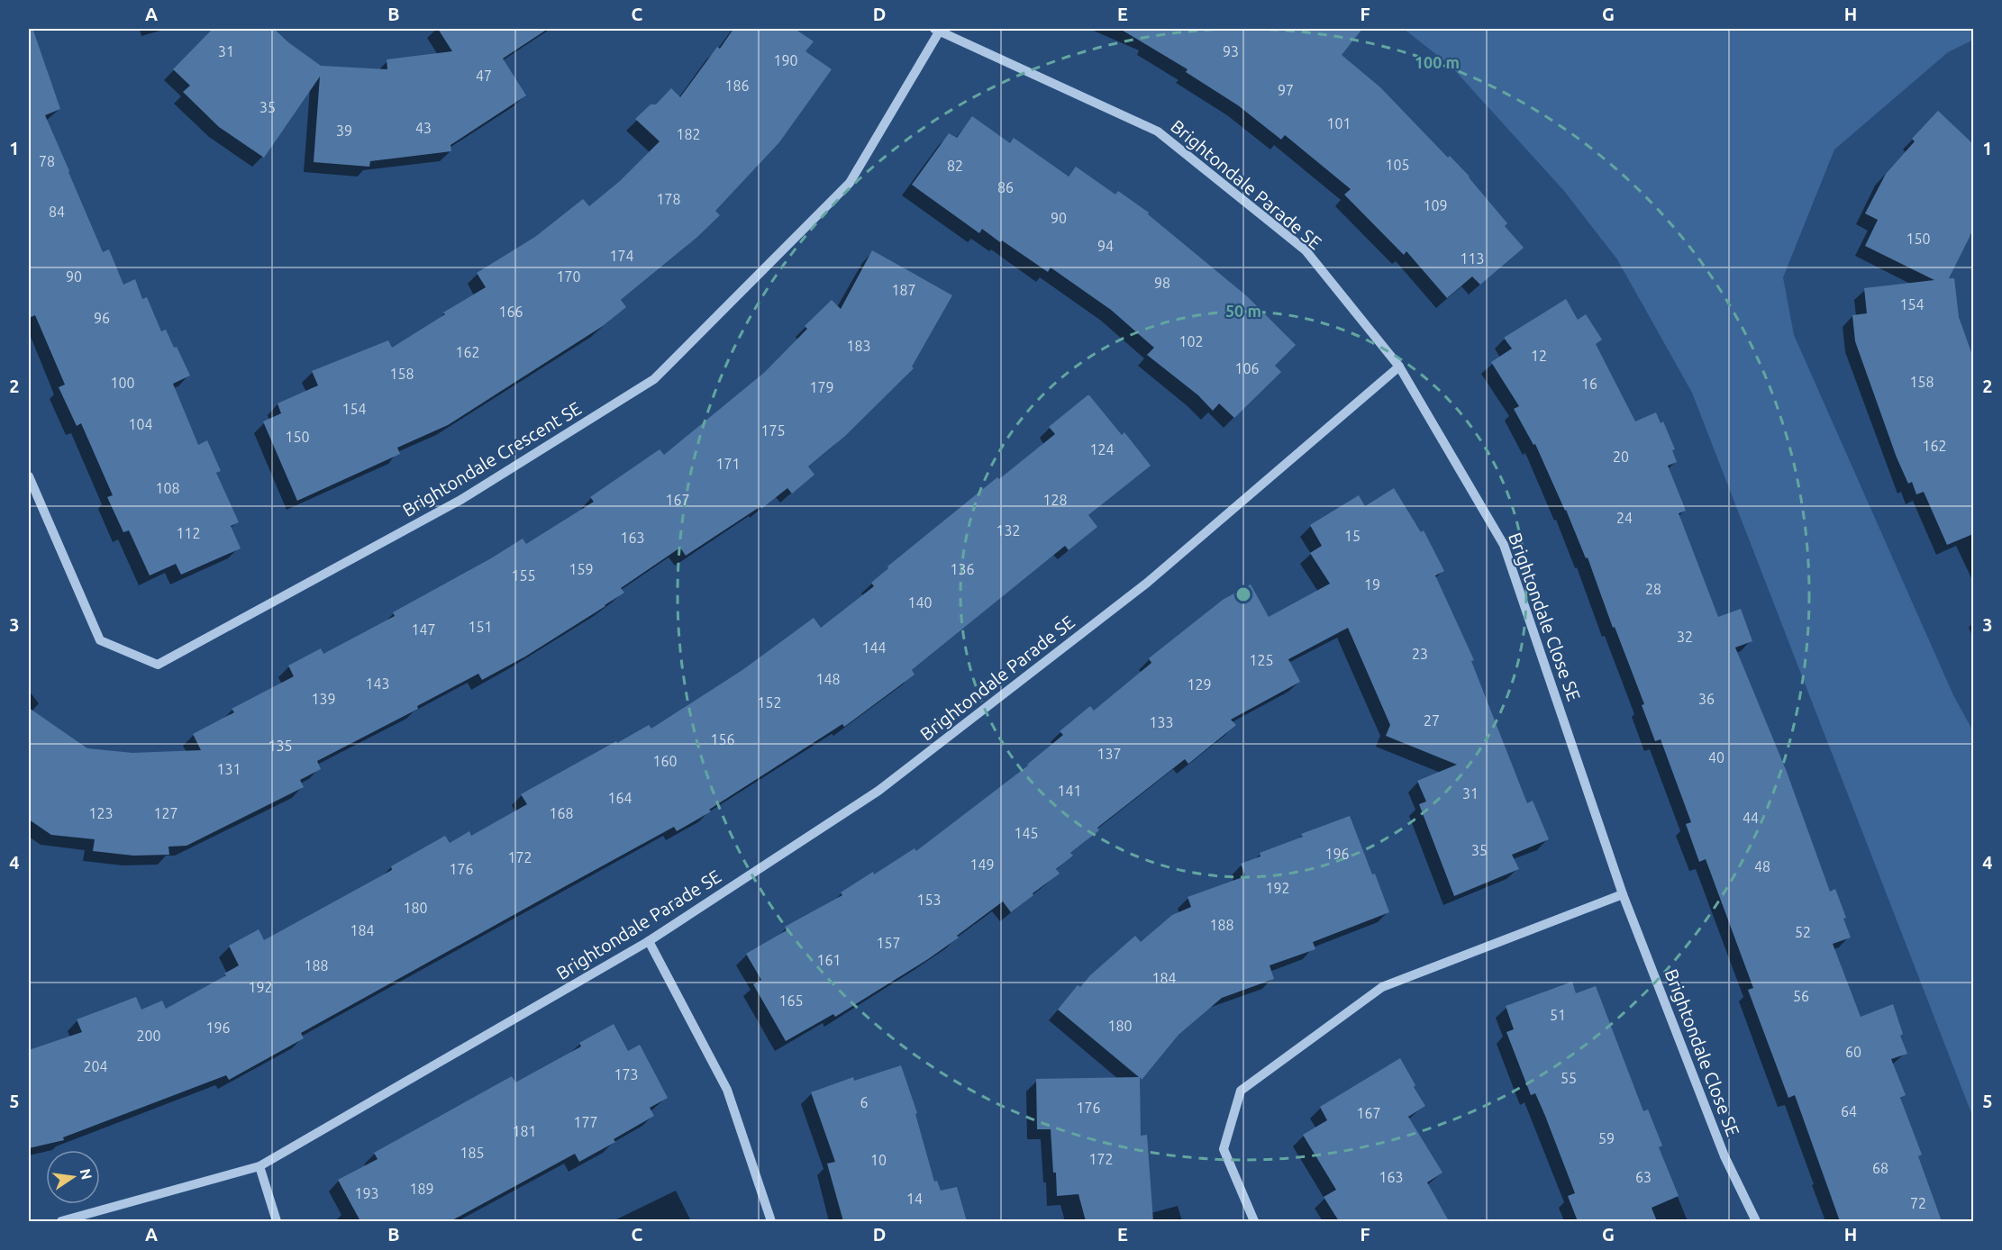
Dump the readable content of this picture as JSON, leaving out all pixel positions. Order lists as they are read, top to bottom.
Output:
{
  "streets": {
    "street": ["Brightondale Parade SE", "Brightondale Crescent SE", "Brightondale Close SE"]
  },
  "crossings": [
    ["Brightondale Parade SE", "Brightondale Crescent SE"],
    ["Brightondale Parade SE", "Brightondale Close SE"]
  ],
  "house_numbers": [
    "31",
    "93",
    "190",
    "47",
    "186",
    "97",
    "35",
    "101",
    "43",
    "39",
    "182",
    "78",
    "105",
    "82",
    "86",
    "178",
    "109",
    "84",
    "90",
    "150",
    "94",
    "174",
    "113",
    "90",
    "170",
    "98",
    "187",
    "154",
    "166",
    "96",
    "102",
    "183",
    "162",
    "12",
    "106",
    "158",
    "158",
    "100",
    "16",
    "179",
    "154",
    "104",
    "175",
    "150",
    "162",
    "124",
    "20",
    "171",
    "108",
    "167",
    "128",
    "24",
    "132",
    "112",
    "15",
    "163",
    "159",
    "136",
    "155",
    "19",
    "28",
    "140",
    "151",
    "147",
    "32",
    "144",
    "23",
    "125",
    "148",
    "143",
    "129",
    "139",
    "36",
    "152",
    "27",
    "133",
    "156",
    "135",
    "137",
    "40",
    "160",
    "131",
    "141",
    "31",
    "164",
    "123",
    "127",
    "168",
    "44",
    "145",
    "35",
    "196",
    "172",
    "149",
    "48",
    "176",
    "192",
    "153",
    "180",
    "188",
    "184",
    "52",
    "157",
    "161",
    "188",
    "184",
    "192",
    "56",
    "165",
    "51",
    "180",
    "196",
    "200",
    "60",
    "204",
    "173",
    "55",
    "6",
    "176",
    "64",
    "167",
    "177",
    "181",
    "59",
    "185",
    "172",
    "10",
    "68",
    "163",
    "63",
    "189",
    "193",
    "14",
    "72"
  ],
  "north": "right",
  "grid": {
    "columns": [
      "A",
      "B",
      "C",
      "D",
      "E",
      "F",
      "G",
      "H"
    ],
    "rows": [
      "1",
      "2",
      "3",
      "4",
      "5"
    ]
  },
  "rings": ["100 m", "50 m"]
}
